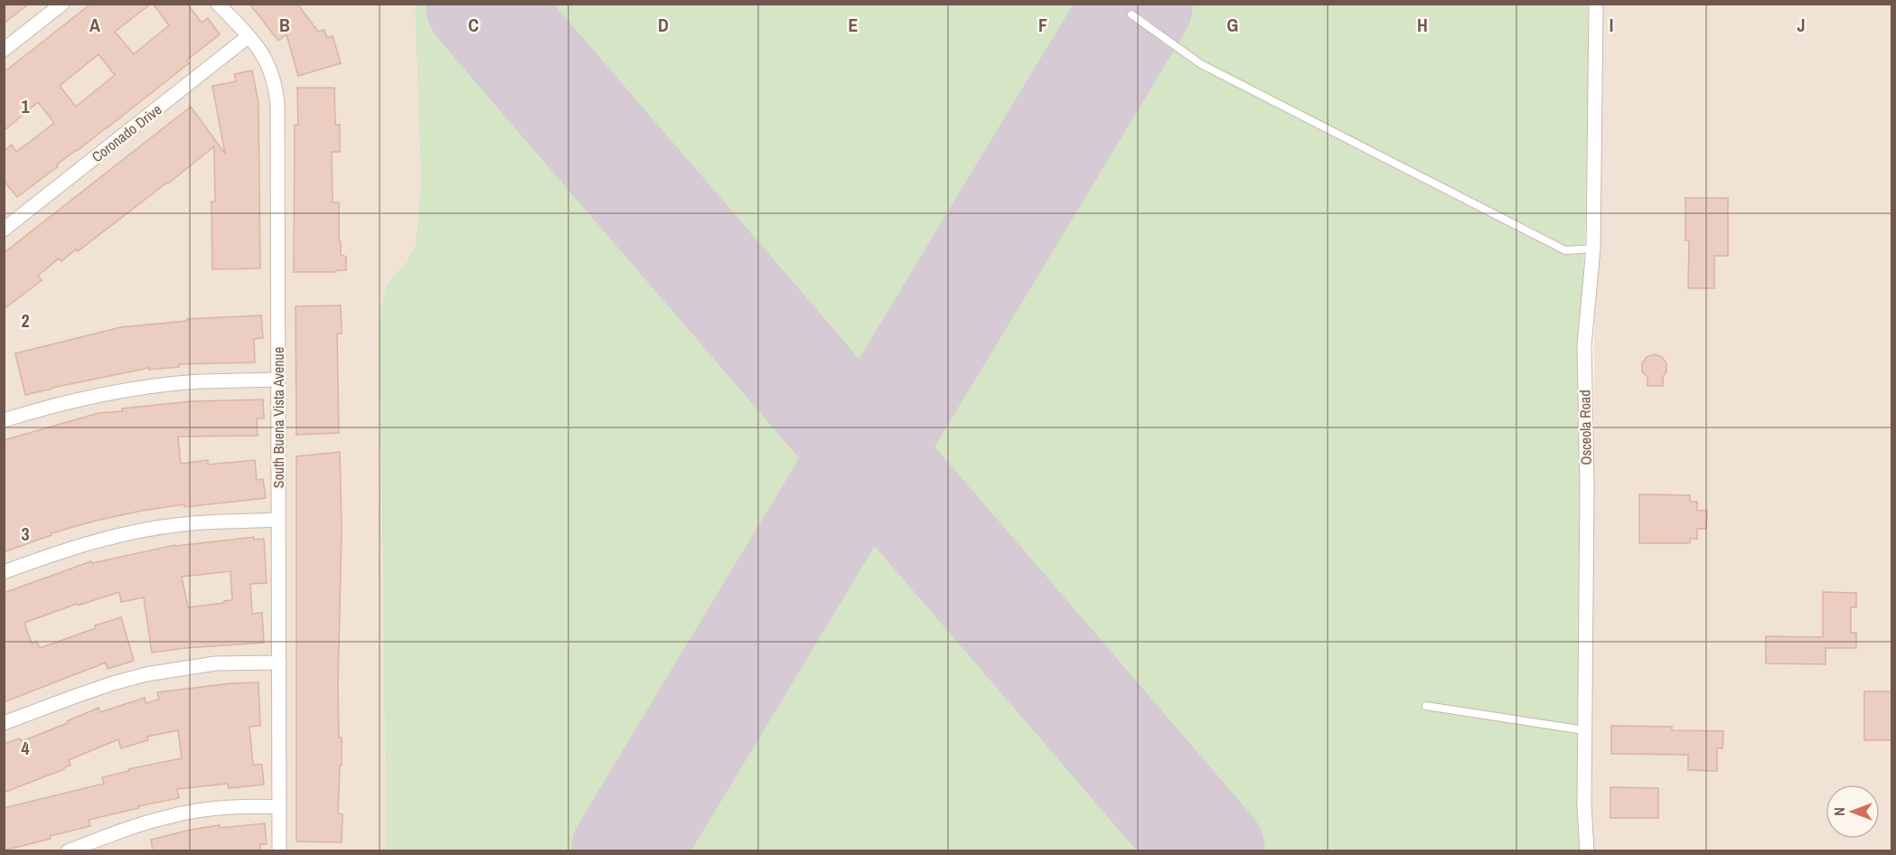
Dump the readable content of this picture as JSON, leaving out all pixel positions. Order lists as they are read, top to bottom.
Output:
{
  "streets": {
    "street": ["Coronado Drive", "South Buena Vista Avenue", "Osceola Road"]
  },
  "crossings": [
    ["Coronado Drive", "South Buena Vista Avenue"]
  ],
  "north": "left",
  "grid": {
    "columns": [
      "A",
      "B",
      "C",
      "D",
      "E",
      "F",
      "G",
      "H",
      "I",
      "J"
    ],
    "rows": [
      "1",
      "2",
      "3",
      "4"
    ]
  }
}
